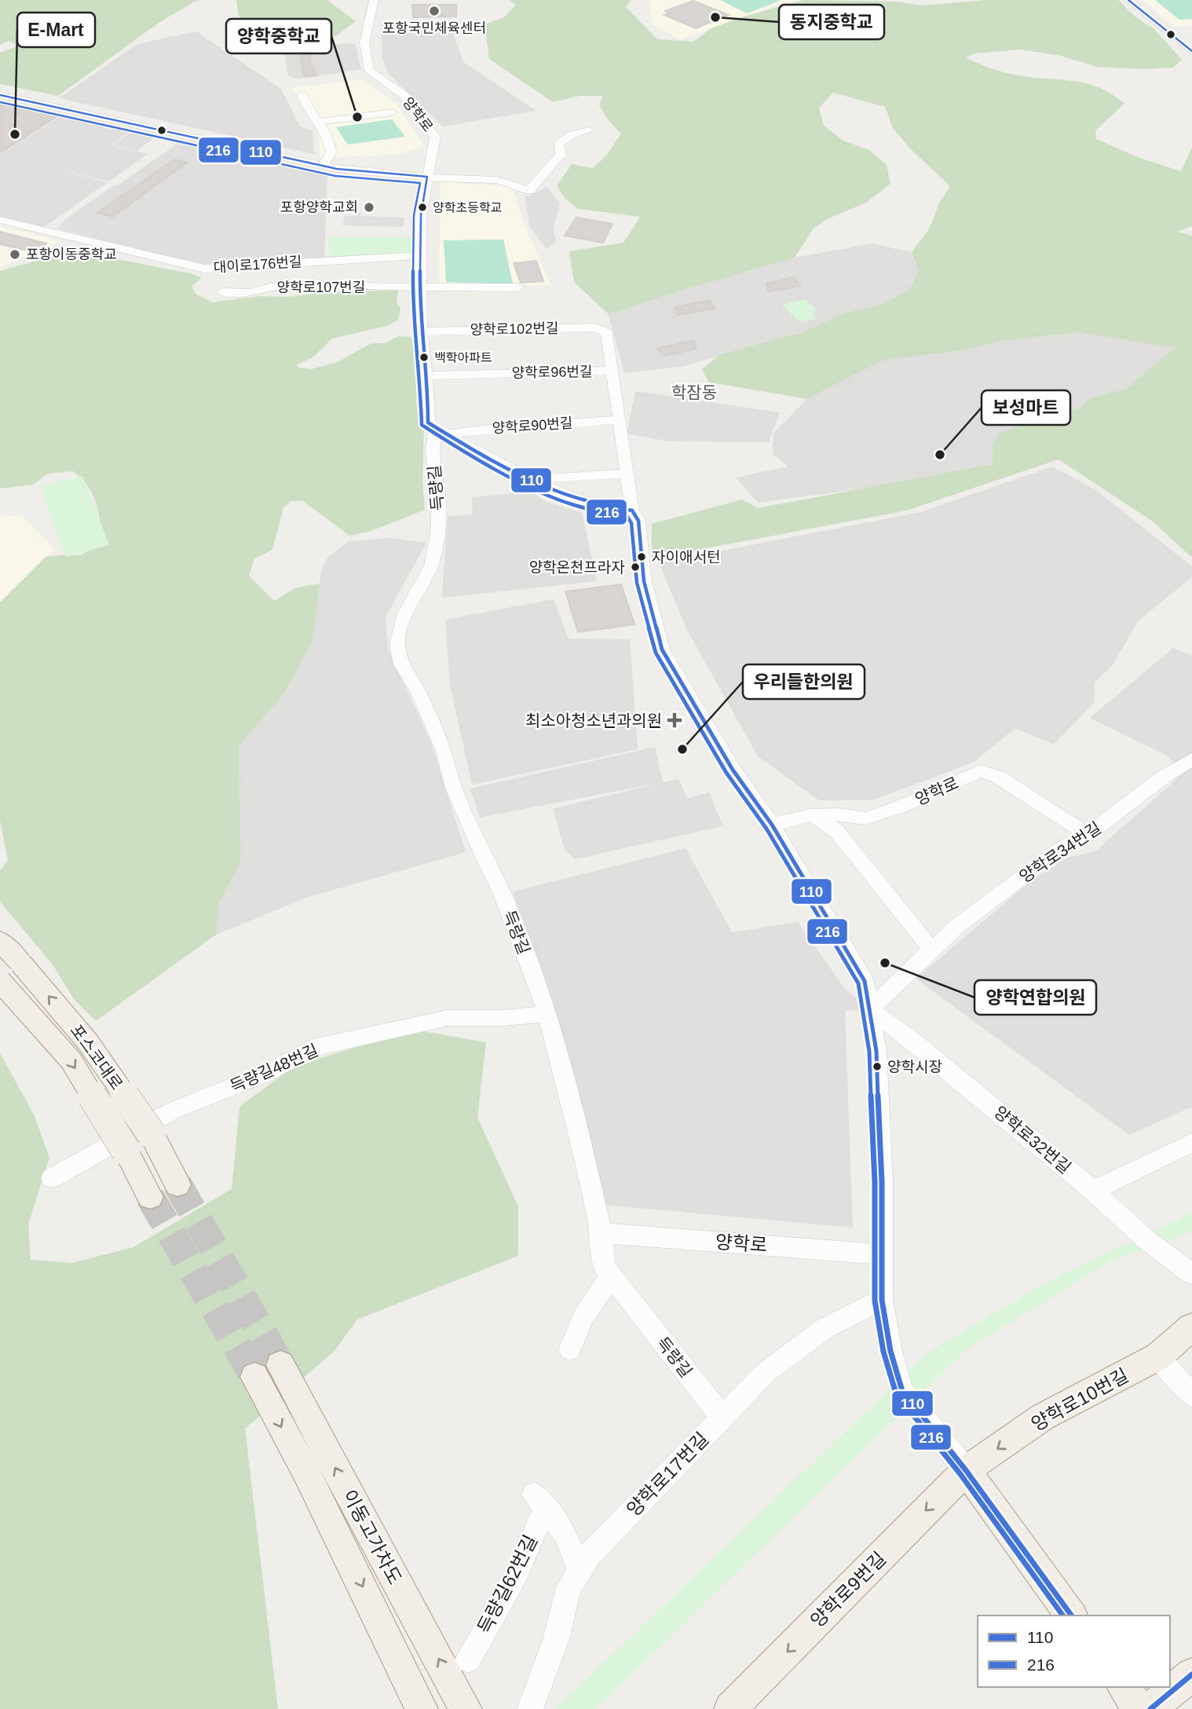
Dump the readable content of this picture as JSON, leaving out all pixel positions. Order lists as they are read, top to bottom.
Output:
{
  "streets": {
    "main road": [
      "포스코대로",
      "양학로10번길",
      "이동고가차도",
      "양학로9번길"
    ],
    "street": [
      "양학로",
      "대이로176번길",
      "양학로107번길",
      "양학로102번길",
      "양학로96번길",
      "양학로90번길",
      "득량길",
      "양학로34번길",
      "득량길48번길",
      "양학로32번길",
      "양학로17번길",
      "득량길62번길"
    ]
  },
  "crossings": [
    ["양학로", "대이로176번길"],
    ["양학로", "양학로107번길"],
    ["양학로", "양학로102번길"],
    ["양학로", "양학로96번길"],
    ["양학로", "양학로90번길"],
    ["양학로", "득량길"],
    ["양학로", "양학로34번길"],
    ["양학로102번길", "양학로96번길"],
    ["양학로96번길", "양학로90번길"],
    ["양학로90번길", "득량길"],
    ["득량길", "득량길48번길"],
    ["득량길", "양학로17번길"],
    ["양학로34번길", "양학로32번길"],
    ["양학로10번길", "양학로9번길"],
    ["양학로17번길", "득량길62번길"]
  ],
  "one_way": ["양학로10번길", "양학로9번길"],
  "districts": ["학잠동"],
  "places": {
    "other": [
      "포항국민체육센터",
      "동지중학교",
      "양학중학교",
      "E-Mart",
      "포항양학교회",
      "양학초등학교",
      "포항이동중학교",
      "백학아파트",
      "보성마트",
      "자이애서턴",
      "양학온천프라자",
      "우리들한의원",
      "양학연합의원",
      "양학시장"
    ],
    "health": ["최소아청소년과의원"]
  },
  "lines": ["transit line 110", "transit line 216"],
  "legend": ["110", "216"]
}
